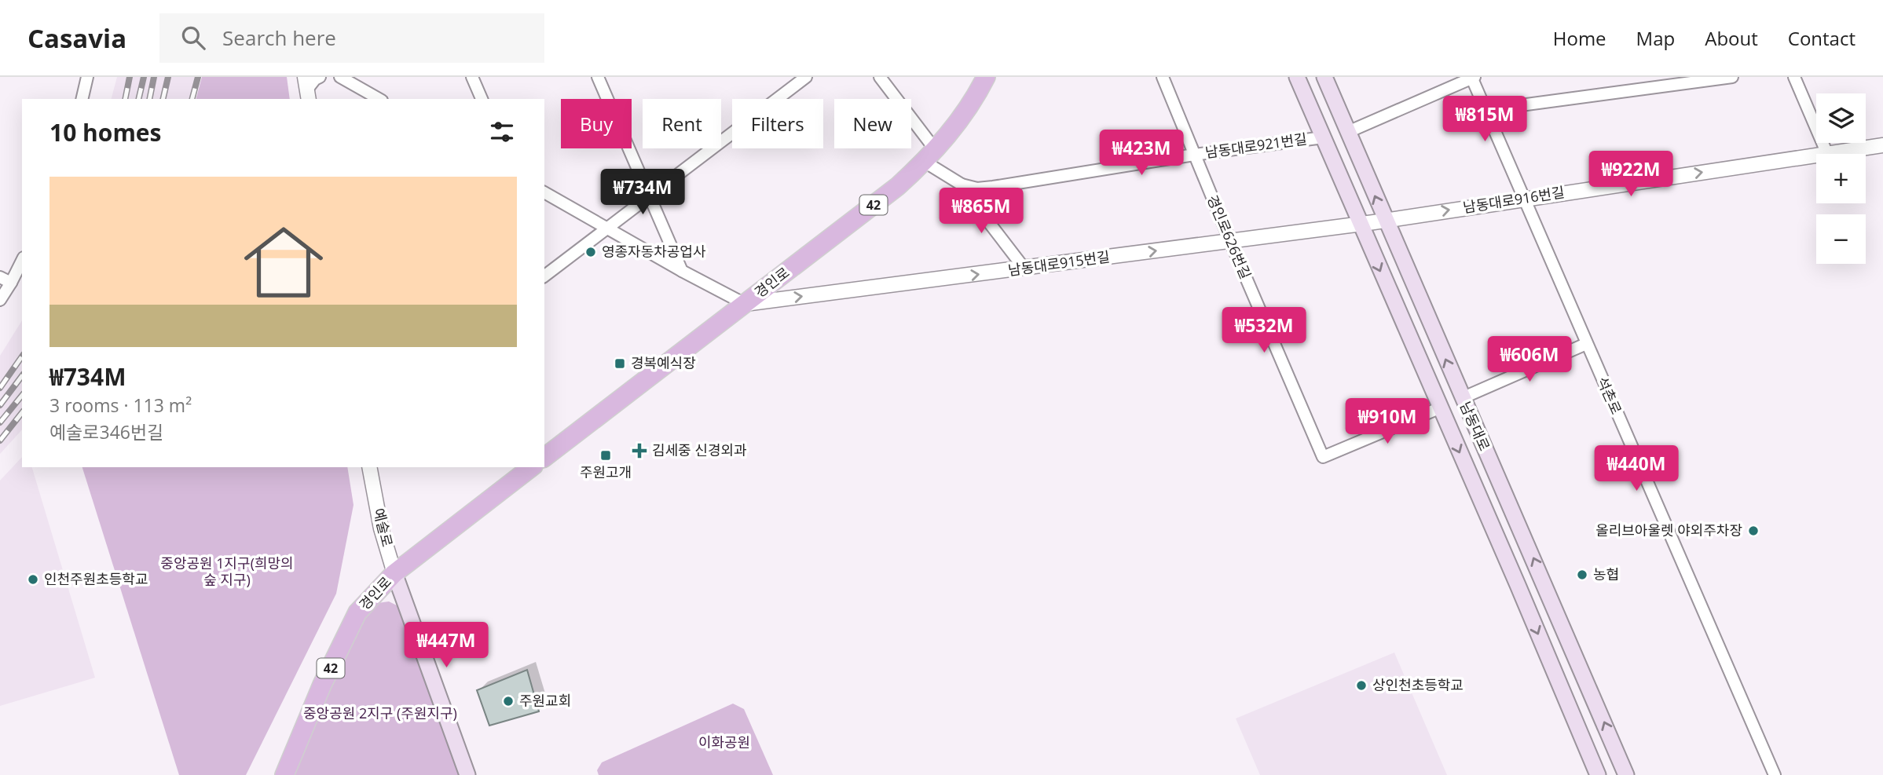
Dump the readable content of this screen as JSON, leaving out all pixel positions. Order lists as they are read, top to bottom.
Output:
{
  "streets": {
    "main road": [
      "42",
      "경인로",
      "남동대로",
      "예술로"
    ],
    "street": [
      "남동대로921번길",
      "남동대로916번길",
      "경인로626번길",
      "남동대로915번길",
      "석촌로"
    ]
  },
  "crossings": [
    ["남동대로921번길", "경인로626번길"],
    ["남동대로916번길", "남동대로915번길"],
    ["남동대로916번길", "석촌로"],
    ["남동대로916번길", "남동대로"],
    ["경인로626번길", "남동대로915번길"],
    ["남동대로915번길", "경인로"],
    ["남동대로915번길", "남동대로"],
    ["경인로", "예술로"]
  ],
  "one_way": ["남동대로915번길"],
  "parks": ["중앙공원 1지구(희망의 숲 지구)", "중앙공원 2지구 (주원지구)", "이화공원"],
  "places": {
    "other": [
      "영종자동차공업사",
      "올리브아울렛 야외주차장",
      "농협",
      "인천주원초등학교",
      "상인천초등학교",
      "주원교회"
    ],
    "transit": ["경복예식장", "주원고개"],
    "health": ["김세중 신경외과"]
  },
  "page": {
    "header": "Casavia",
    "search": "Search here",
    "nav": [
      "Home",
      "Map",
      "About",
      "Contact"
    ],
    "map_buttons": ["+", "−"],
    "price": [
      "₩815M",
      "₩423M",
      "₩922M",
      "₩734M",
      "₩865M",
      "₩532M",
      "₩606M",
      "₩910M",
      "₩440M",
      "₩447M"
    ],
    "chip": [
      "Buy",
      "Rent",
      "Filters",
      "New"
    ],
    "heading": "10 homes",
    "list": [
      {
        "name": "₩734M",
        "note": "3 rooms · 113 m² · 예술로346번길"
      }
    ]
  }
}
